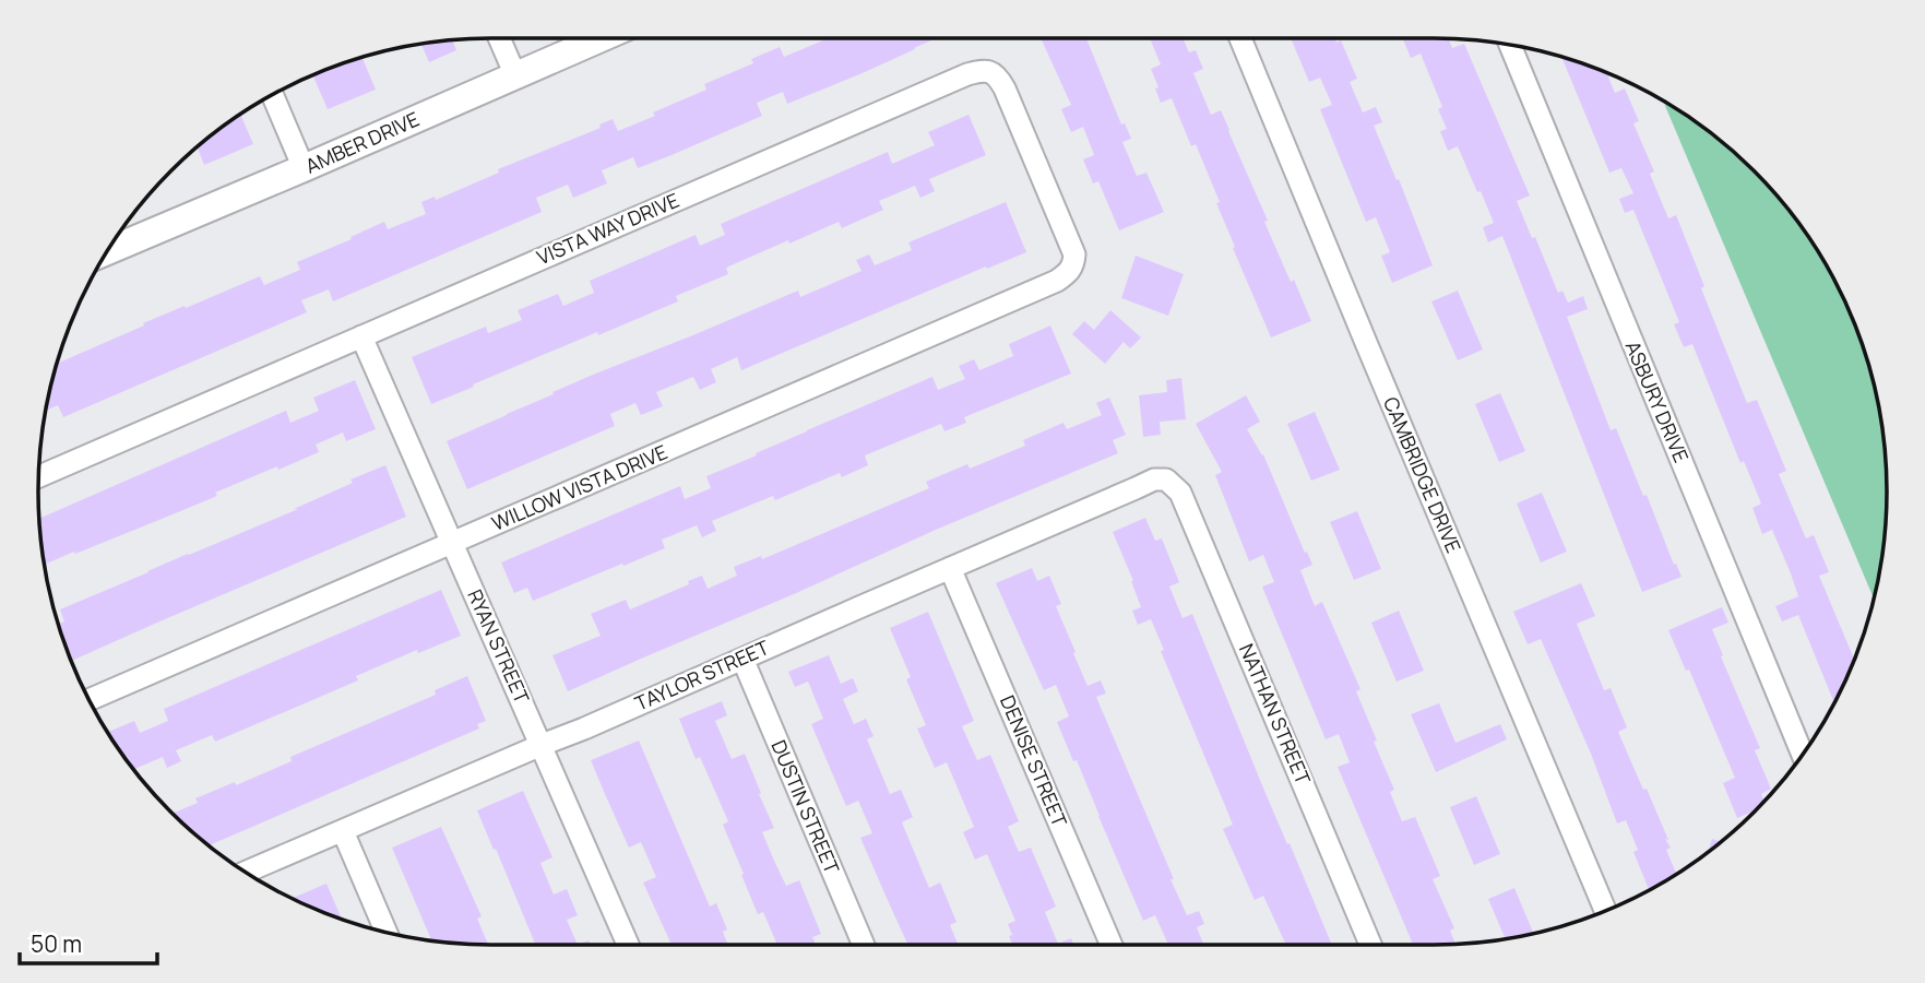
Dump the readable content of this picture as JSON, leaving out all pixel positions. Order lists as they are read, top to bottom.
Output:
{
  "streets": {
    "street": [
      "AMBER DRIVE",
      "VISTA WAY DRIVE",
      "ASBURY DRIVE",
      "CAMBRIDGE DRIVE",
      "WILLOW VISTA DRIVE",
      "RYAN STREET",
      "TAYLOR STREET",
      "NATHAN STREET",
      "DENISE STREET",
      "DUSTIN STREET"
    ]
  },
  "crossings": [
    ["VISTA WAY DRIVE", "WILLOW VISTA DRIVE"],
    ["VISTA WAY DRIVE", "RYAN STREET"],
    ["WILLOW VISTA DRIVE", "RYAN STREET"],
    ["RYAN STREET", "TAYLOR STREET"],
    ["TAYLOR STREET", "NATHAN STREET"],
    ["TAYLOR STREET", "DENISE STREET"],
    ["TAYLOR STREET", "DUSTIN STREET"]
  ],
  "scale_bar": "50 m"
}
